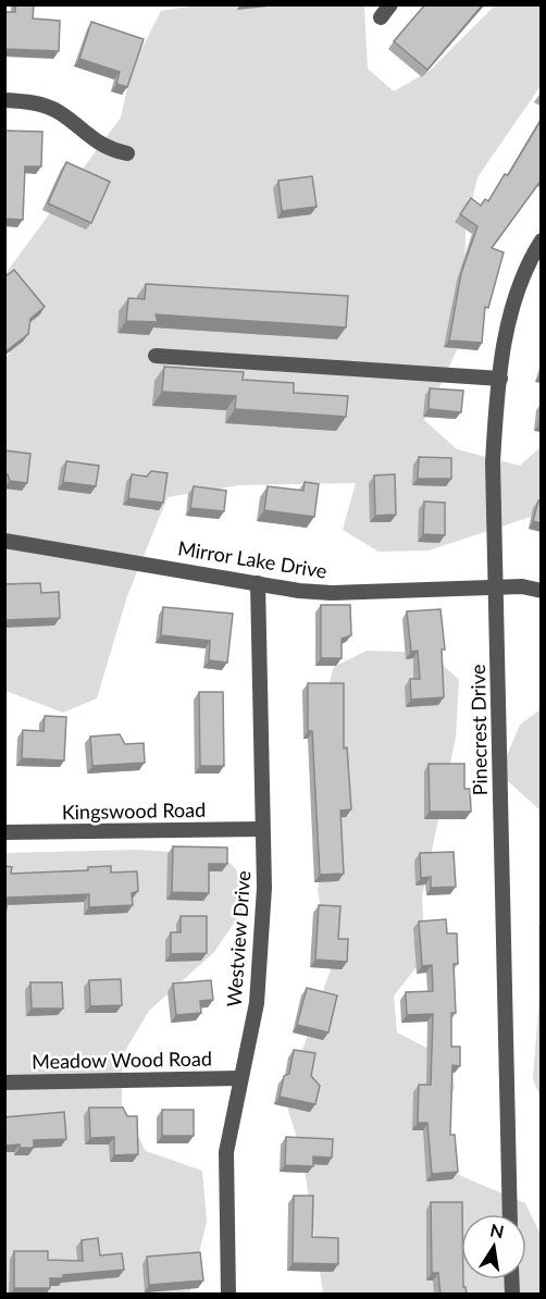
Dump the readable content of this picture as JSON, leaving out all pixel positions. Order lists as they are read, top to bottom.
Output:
{
  "streets": {
    "street": [
      "Mirror Lake Drive",
      "Pinecrest Drive",
      "Kingswood Road",
      "Westview Drive",
      "Meadow Wood Road"
    ]
  },
  "crossings": [
    ["Mirror Lake Drive", "Pinecrest Drive"],
    ["Mirror Lake Drive", "Westview Drive"],
    ["Kingswood Road", "Westview Drive"],
    ["Westview Drive", "Meadow Wood Road"]
  ],
  "north": "top"
}
